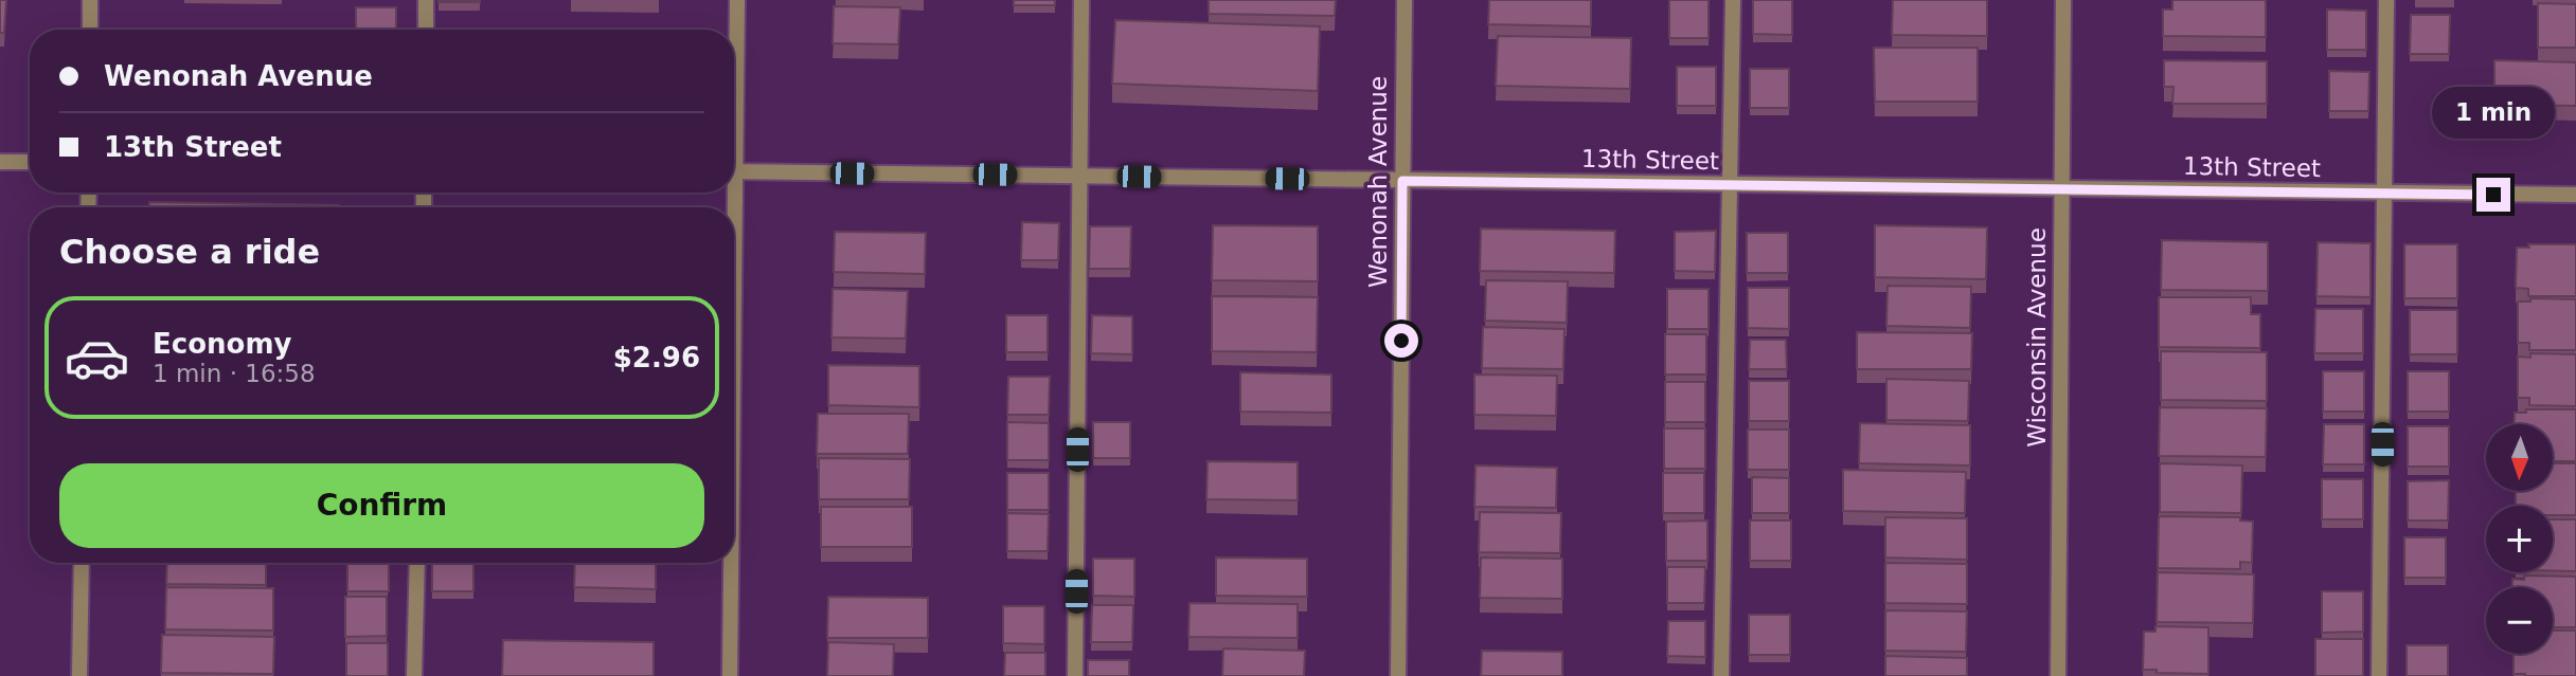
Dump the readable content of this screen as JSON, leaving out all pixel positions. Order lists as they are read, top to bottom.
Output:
{
  "streets": {
    "street": ["13th Street", "Wenonah Avenue", "Wisconsin Avenue"]
  },
  "crossings": [
    ["13th Street", "Wenonah Avenue"],
    ["13th Street", "Wisconsin Avenue"]
  ],
  "north": "bottom",
  "page": {
    "banner": ["Wenonah Avenue", "13th Street"],
    "bubble": "1 min",
    "heading": "Choose a ride",
    "list": [
      {
        "name": "Economy",
        "note": "1 min · 16:58",
        "value": "$2.96"
      }
    ],
    "map_buttons": ["+", "−"],
    "buttons": "Confirm"
  }
}
